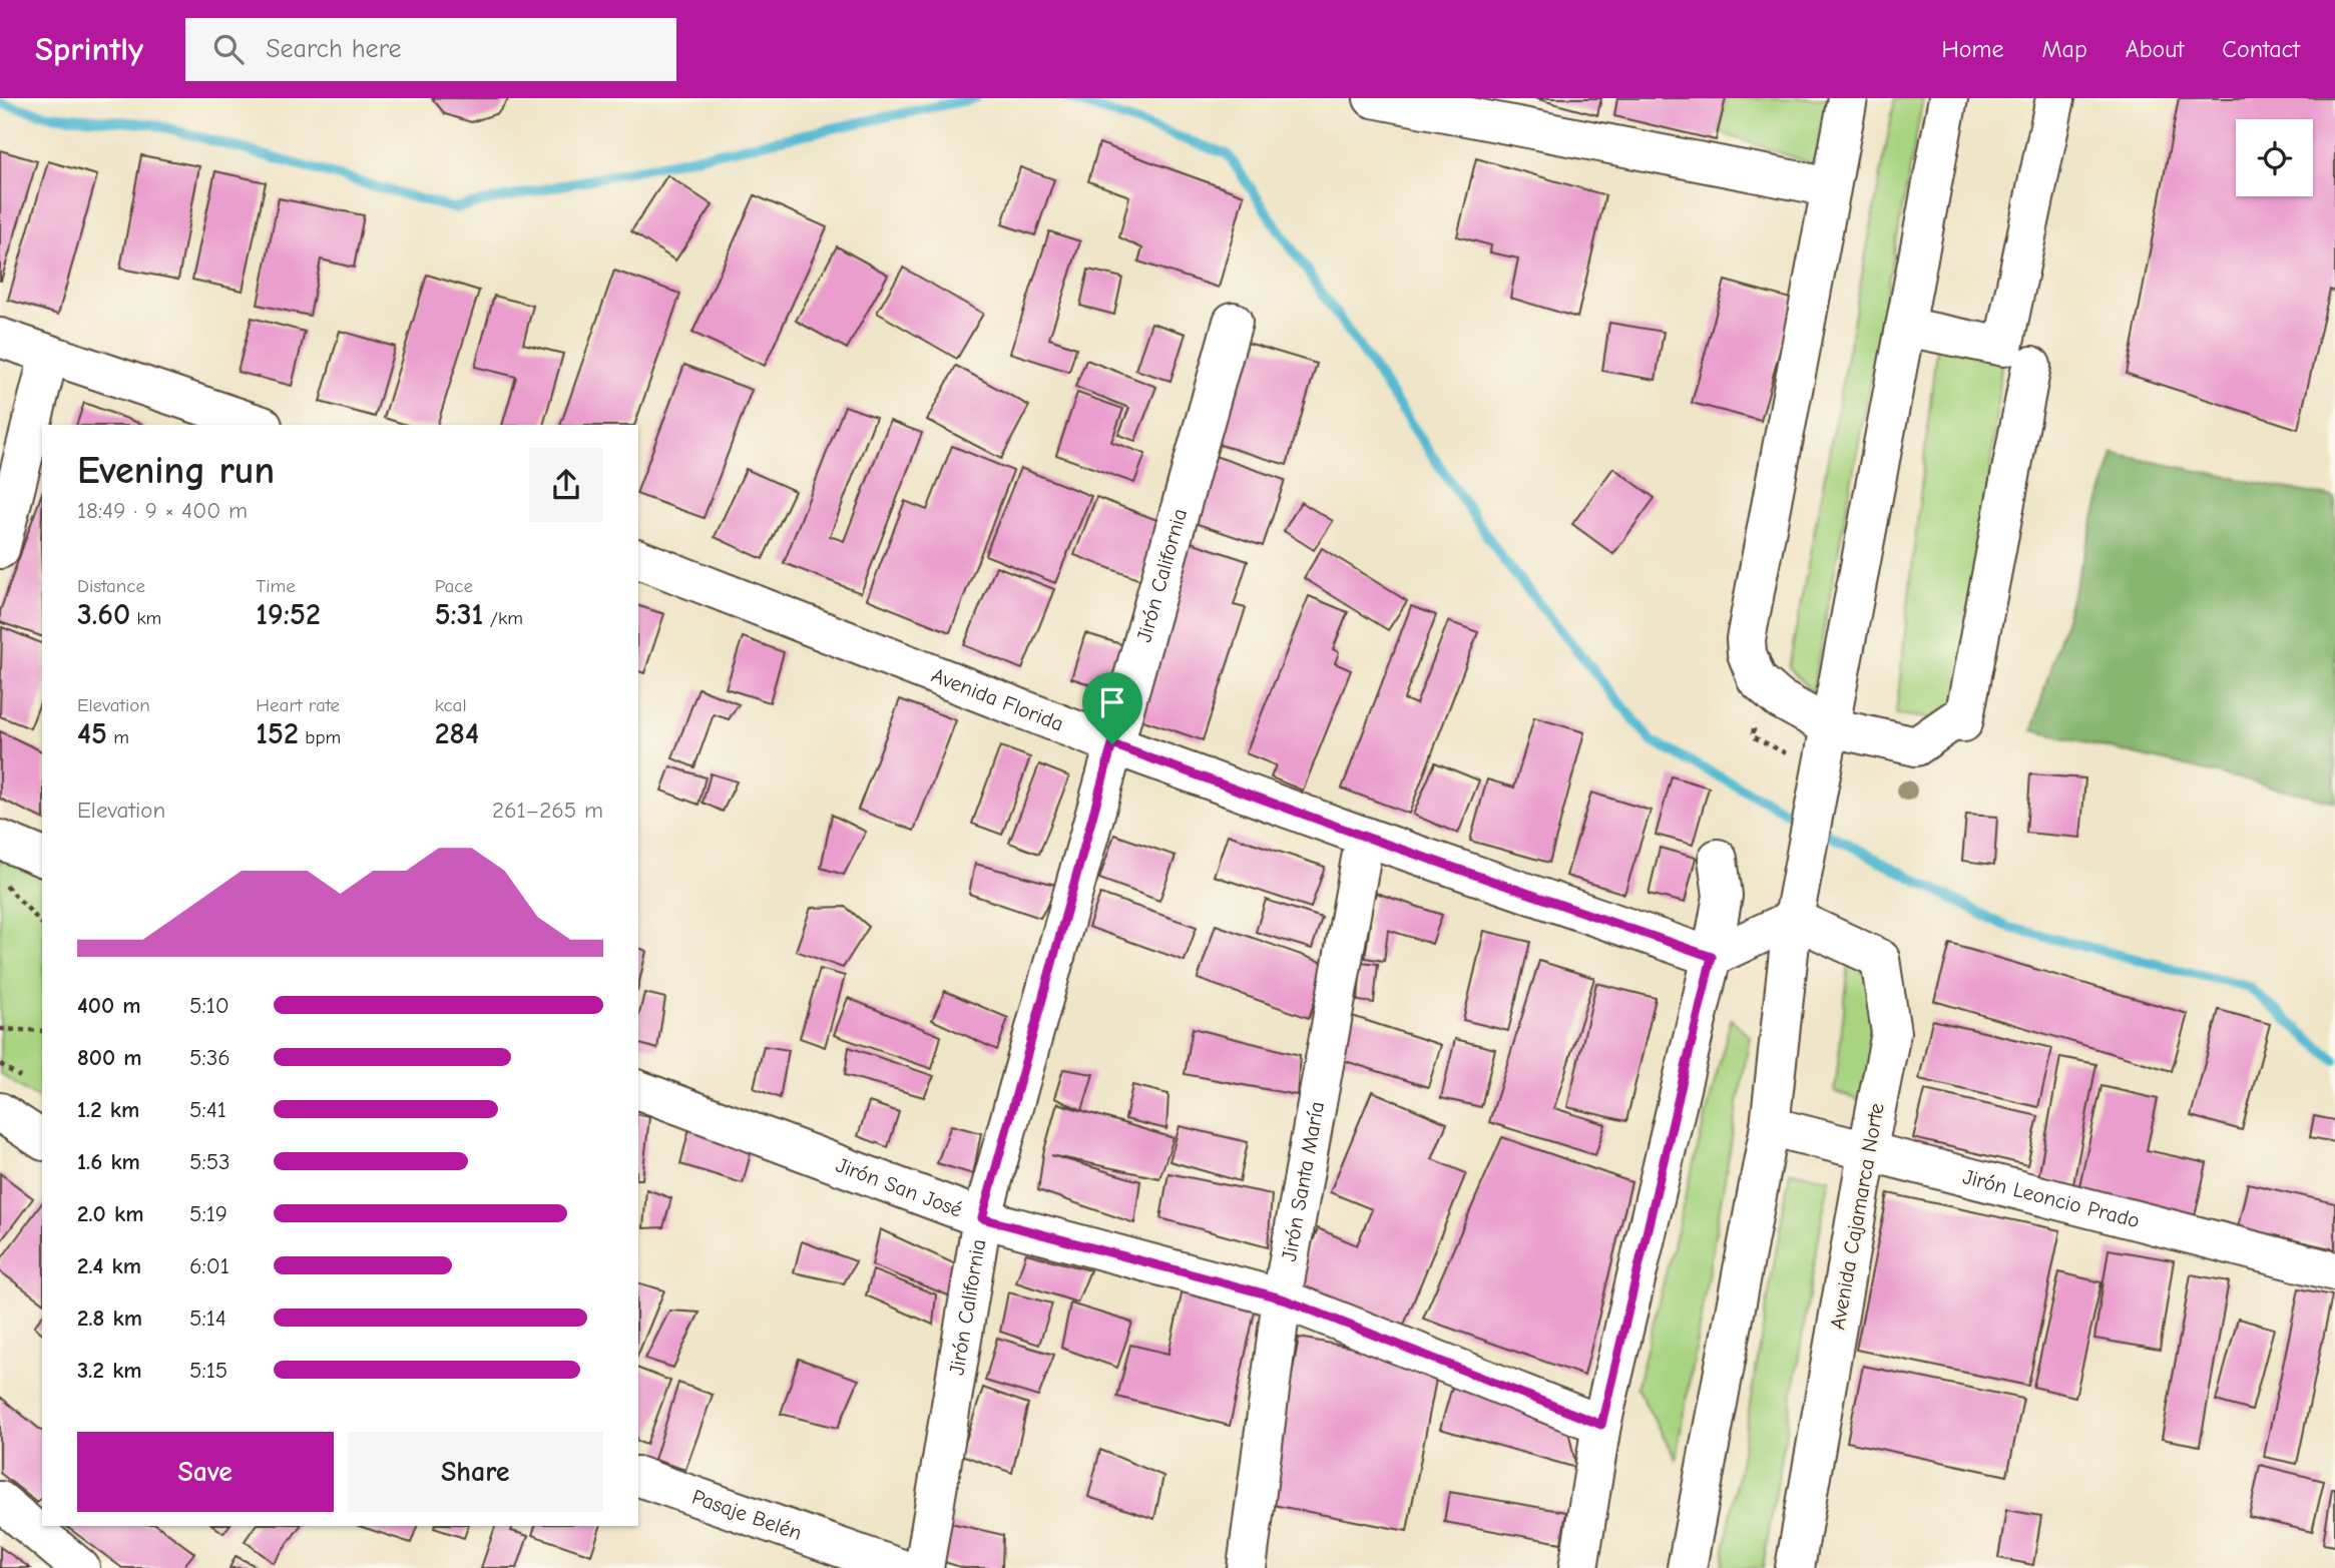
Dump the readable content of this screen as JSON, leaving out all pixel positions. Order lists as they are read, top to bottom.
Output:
{
  "streets": {
    "main road": [
      "Jirón California",
      "Avenida Florida",
      "Jirón Santa María",
      "Jirón San José",
      "Jirón Leoncio Prado",
      "Avenida Cajamarca Norte",
      "Pasaje Belén"
    ]
  },
  "crossings": [
    ["Jirón California", "Avenida Florida"],
    ["Jirón California", "Jirón San José"],
    ["Avenida Florida", "Jirón Santa María"],
    ["Jirón Santa María", "Jirón San José"],
    ["Jirón Leoncio Prado", "Avenida Cajamarca Norte"]
  ],
  "page": {
    "header": "Sprintly",
    "search": "Search here",
    "nav": [
      "Home",
      "Map",
      "About",
      "Contact"
    ],
    "heading": ["Evening run", "18:49 · 9 × 400 m"],
    "stats": [
      ["Distance", "3.60 km"],
      ["Time", "19:52"],
      ["Pace", "5:31 /km"],
      ["Elevation", "45 m"],
      ["Heart rate", "152 bpm"],
      ["kcal", "284"]
    ],
    "chart": ["Elevation", "261–265 m"],
    "list": [
      {
        "name": "400 m",
        "note": "5:10"
      },
      {
        "name": "800 m",
        "note": "5:36"
      },
      {
        "name": "1.2 km",
        "note": "5:41"
      },
      {
        "name": "1.6 km",
        "note": "5:53"
      },
      {
        "name": "2.0 km",
        "note": "5:19"
      },
      {
        "name": "2.4 km",
        "note": "6:01"
      },
      {
        "name": "2.8 km",
        "note": "5:14"
      },
      {
        "name": "3.2 km",
        "note": "5:15"
      }
    ],
    "buttons": ["Save", "Share"]
  }
}
